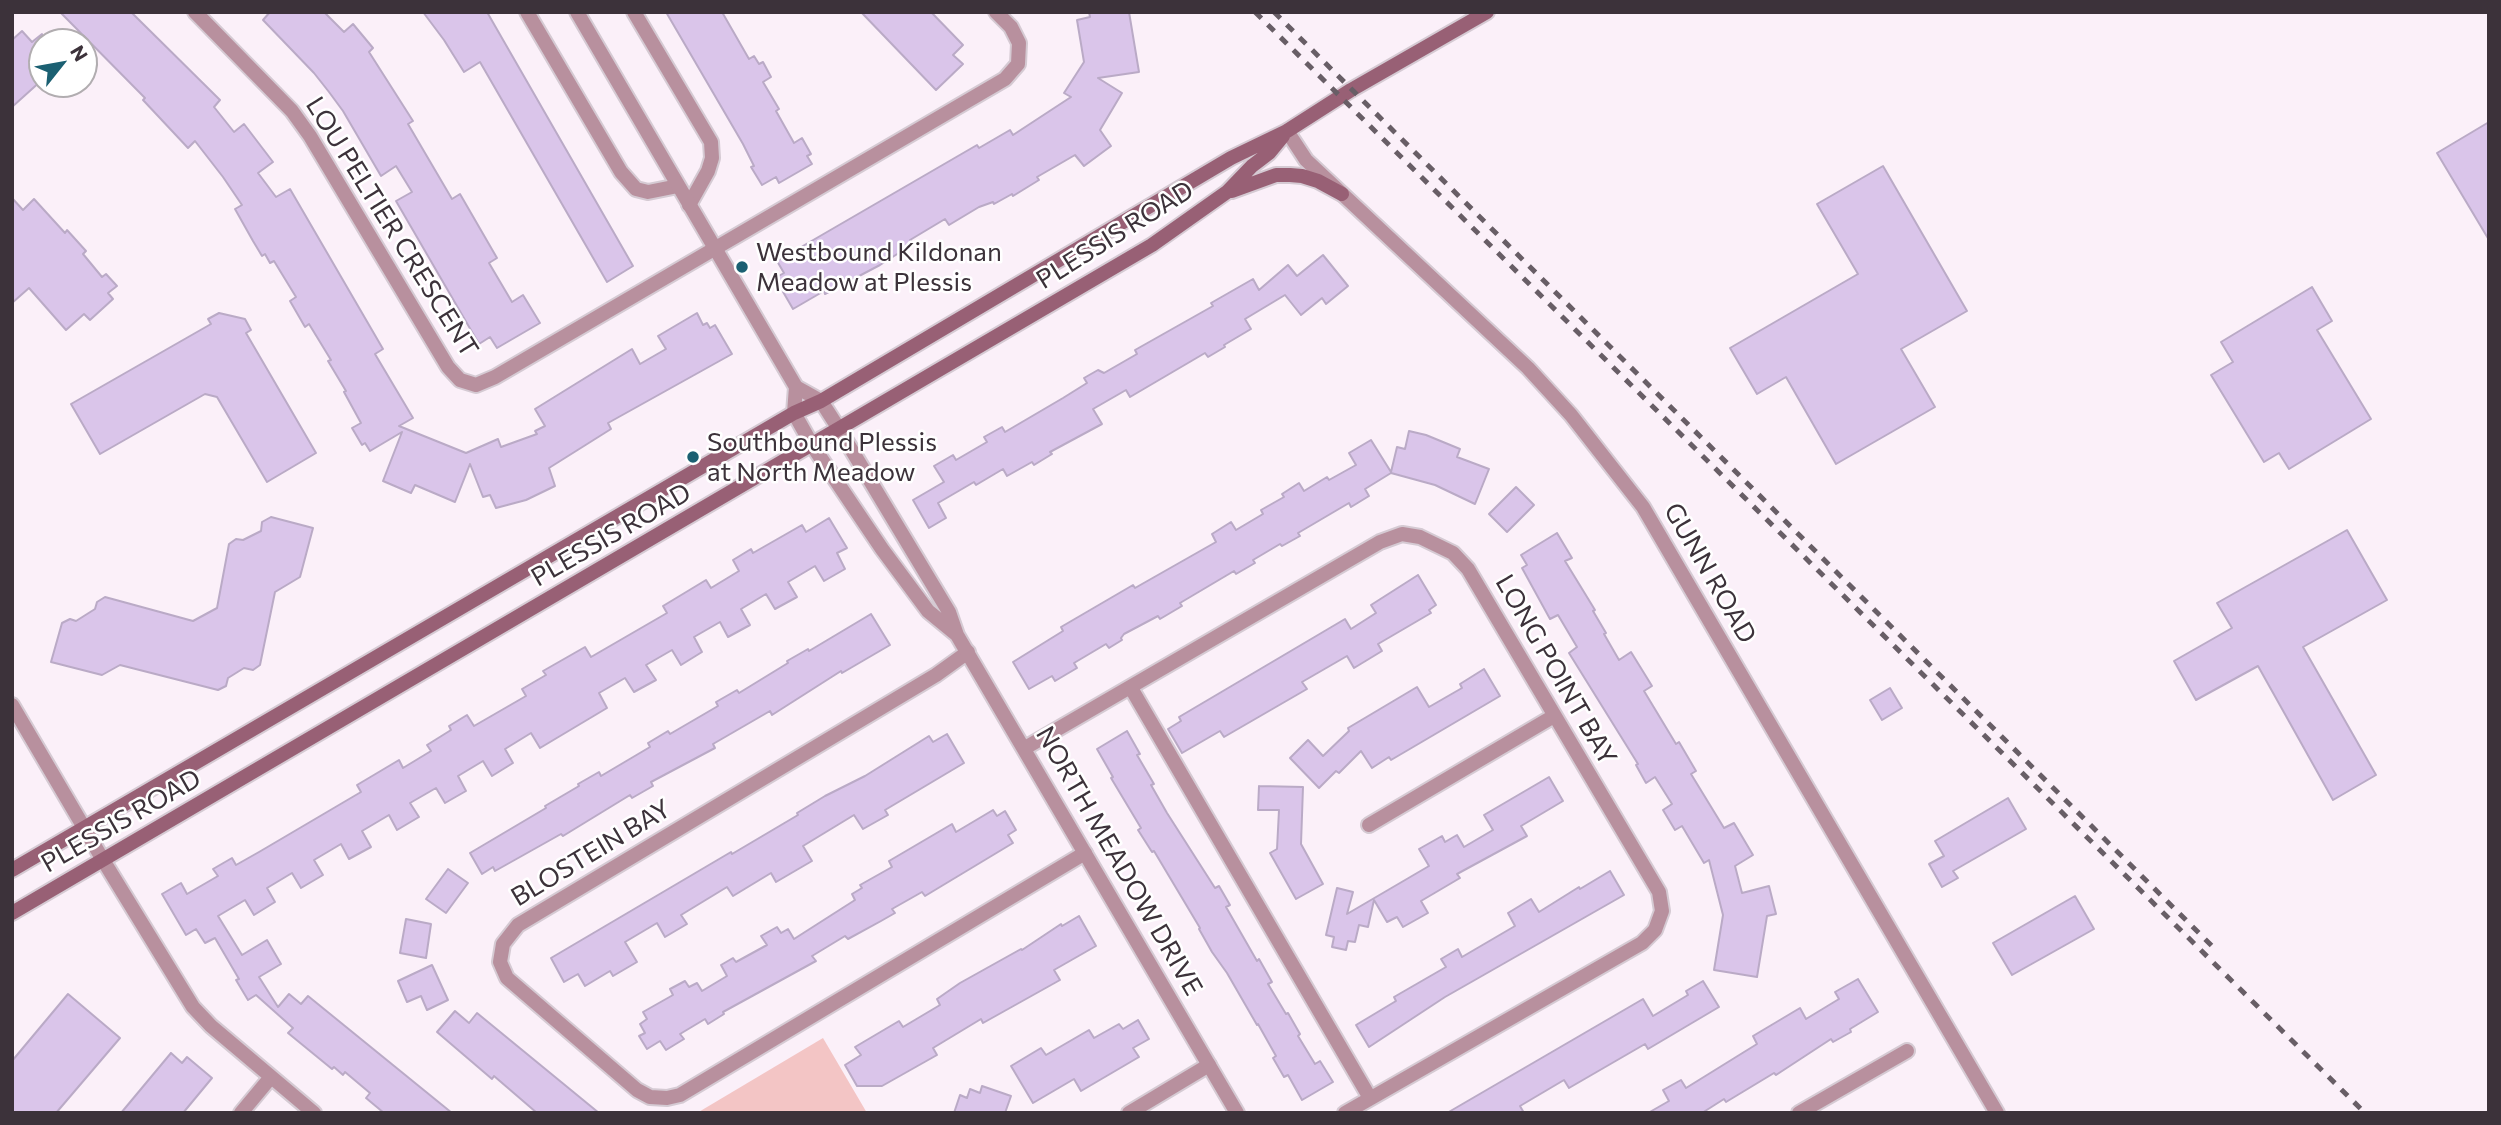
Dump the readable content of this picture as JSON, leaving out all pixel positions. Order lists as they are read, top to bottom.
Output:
{
  "streets": {
    "main road": ["PLESSIS ROAD"],
    "street": [
      "LOU PELTIER CRESCENT",
      "GUNN ROAD",
      "LONG POINT BAY",
      "BLOSTEIN BAY",
      "NORTH MEADOW DRIVE"
    ]
  },
  "crossings": [
    ["PLESSIS ROAD", "GUNN ROAD"],
    ["PLESSIS ROAD", "NORTH MEADOW DRIVE"],
    ["LONG POINT BAY", "NORTH MEADOW DRIVE"],
    ["BLOSTEIN BAY", "NORTH MEADOW DRIVE"]
  ],
  "places": ["Westbound Kildonan Meadow at Plessis", "Southbound Plessis at North Meadow"],
  "north": "top right"
}
